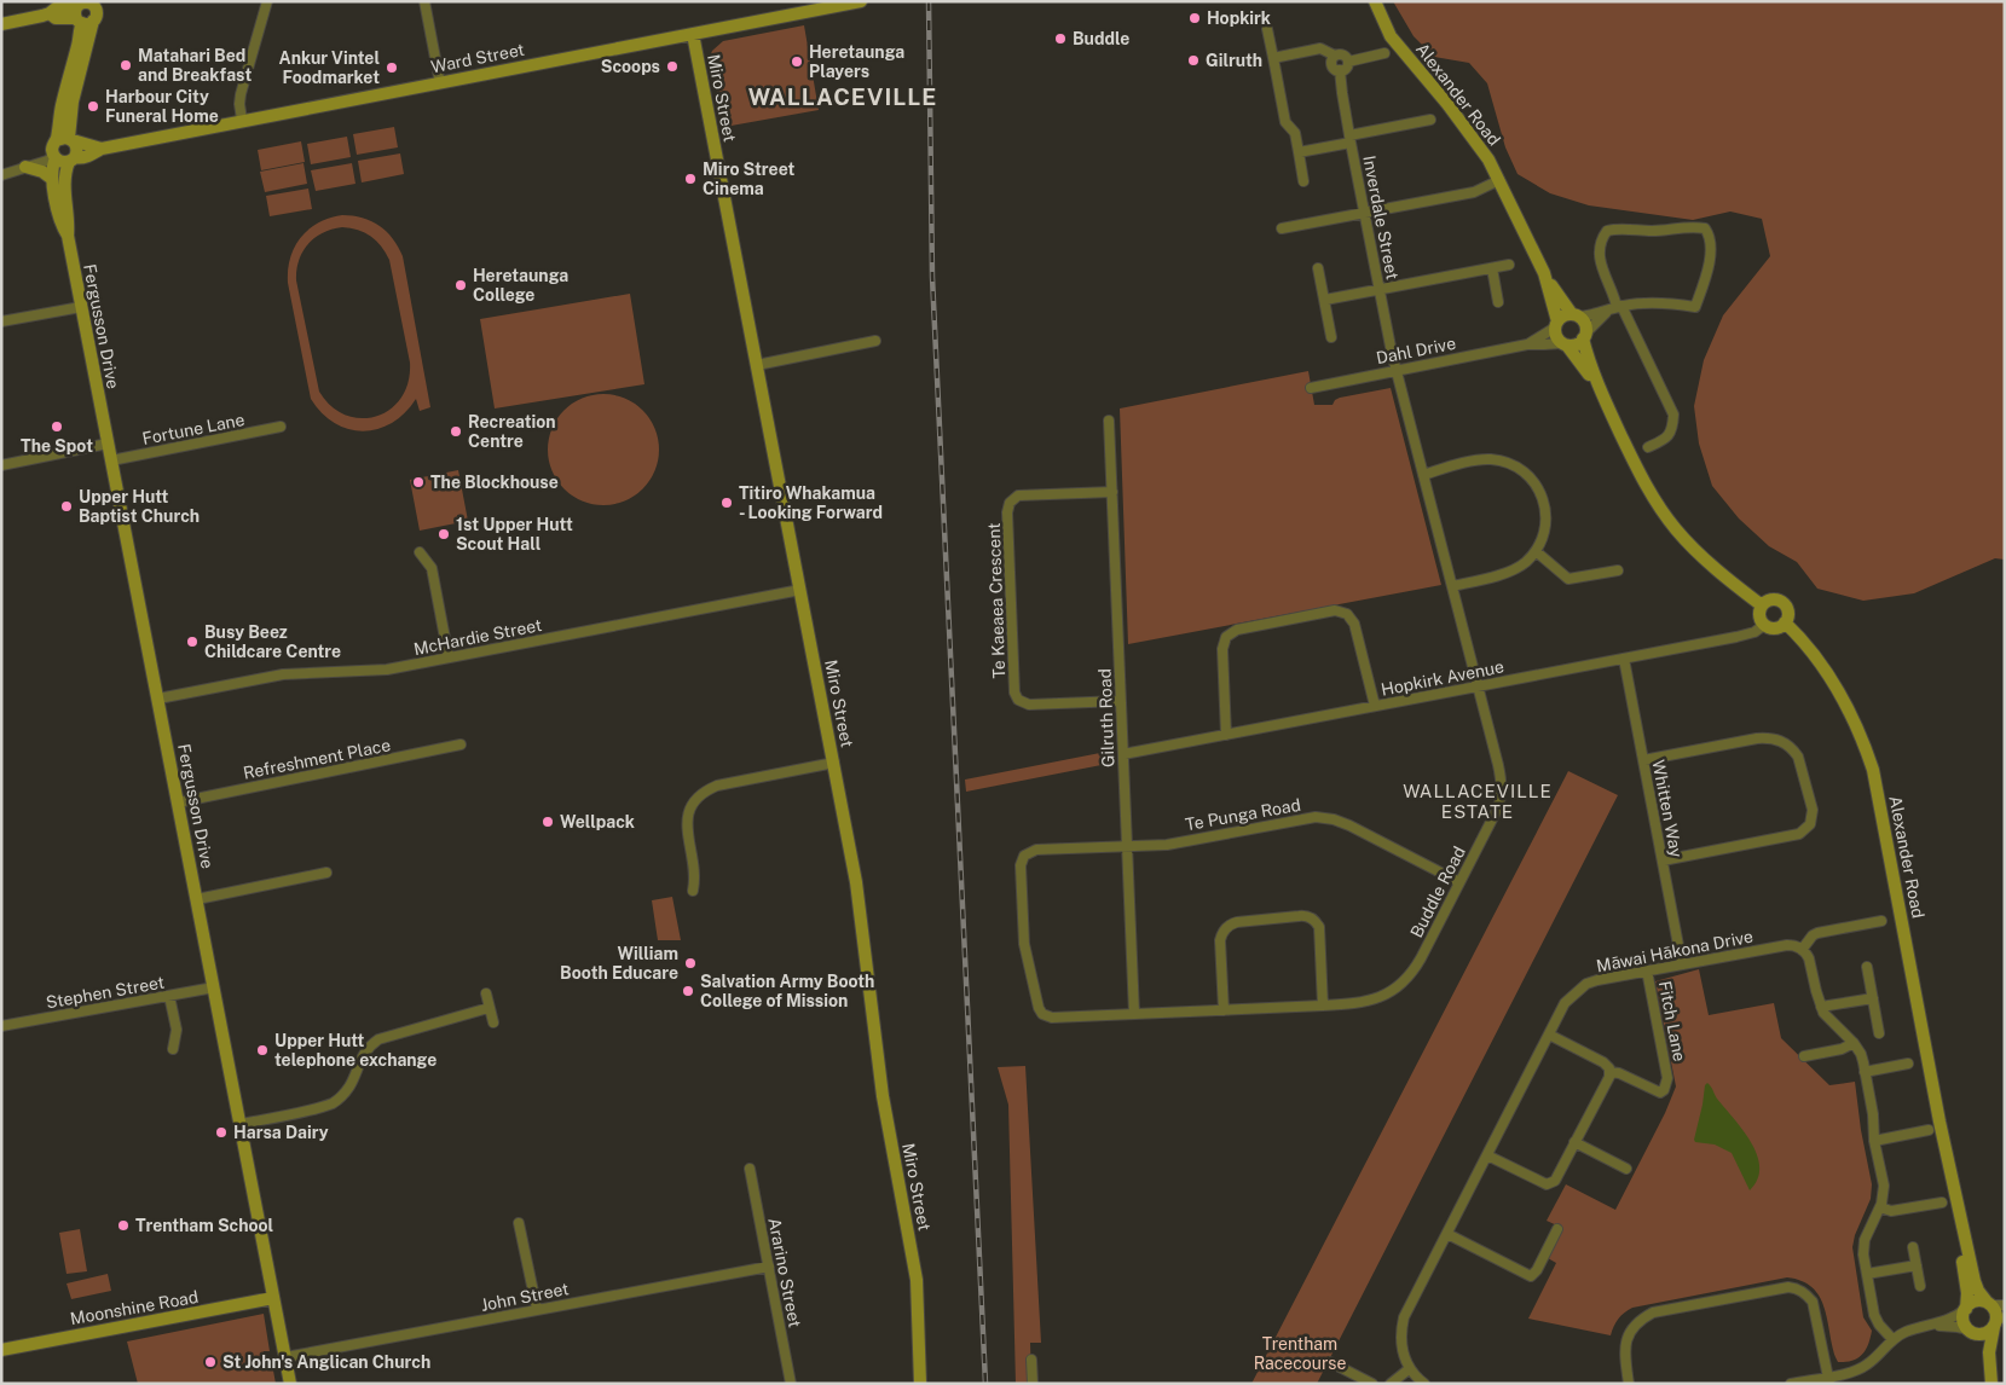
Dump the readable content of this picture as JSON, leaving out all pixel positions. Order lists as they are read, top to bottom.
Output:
{
  "streets": {
    "street": [
      "Ward Street",
      "Alexander Road",
      "Miro Street",
      "Inverdale Street",
      "Fergusson Drive",
      "Dahl Drive",
      "Fortune Lane",
      "Te Kaeaea Crescent",
      "McHardie Street",
      "Hopkirk Avenue",
      "Gilruth Road",
      "Refreshment Place",
      "Whitten Way",
      "Te Punga Road",
      "Buddle Road",
      "Māwai Hākona Drive",
      "Stephen Street",
      "Fitch Lane",
      "Ararino Street",
      "John Street",
      "Moonshine Road"
    ]
  },
  "crossings": [
    ["Ward Street", "Miro Street"],
    ["Ward Street", "Fergusson Drive"],
    ["Alexander Road", "Dahl Drive"],
    ["Alexander Road", "Hopkirk Avenue"],
    ["Miro Street", "McHardie Street"],
    ["Inverdale Street", "Dahl Drive"],
    ["Inverdale Street", "Buddle Road"],
    ["Fergusson Drive", "Fortune Lane"],
    ["Fergusson Drive", "McHardie Street"],
    ["Fergusson Drive", "Refreshment Place"],
    ["Fergusson Drive", "Stephen Street"],
    ["Fergusson Drive", "John Street"],
    ["Fergusson Drive", "Moonshine Road"],
    ["Dahl Drive", "Buddle Road"],
    ["Te Kaeaea Crescent", "Gilruth Road"],
    ["Hopkirk Avenue", "Gilruth Road"],
    ["Hopkirk Avenue", "Whitten Way"],
    ["Hopkirk Avenue", "Buddle Road"],
    ["Gilruth Road", "Te Punga Road"],
    ["Gilruth Road", "Buddle Road"],
    ["Whitten Way", "Māwai Hākona Drive"],
    ["Te Punga Road", "Buddle Road"],
    ["Māwai Hākona Drive", "Fitch Lane"],
    ["Ararino Street", "John Street"]
  ],
  "districts": ["WALLACEVILLE", "WALLACEVILLE ESTATE"],
  "parks": ["Trentham Racecourse"],
  "places": [
    "Hopkirk",
    "Buddle",
    "Gilruth",
    "Heretaunga Players",
    "Matahari Bed and Breakfast",
    "Scoops",
    "Ankur Vintel Foodmarket",
    "Harbour City Funeral Home",
    "Miro Street Cinema",
    "Heretaunga College",
    "The Spot",
    "Recreation Centre",
    "The Blockhouse",
    "Titiro Whakamua - Looking Forward",
    "Upper Hutt Baptist Church",
    "1st Upper Hutt Scout Hall",
    "Busy Beez Childcare Centre",
    "Wellpack",
    "William Booth Educare",
    "Salvation Army Booth College of Mission",
    "Upper Hutt telephone exchange",
    "Harsa Dairy",
    "Trentham School",
    "St John's Anglican Church"
  ]
}
